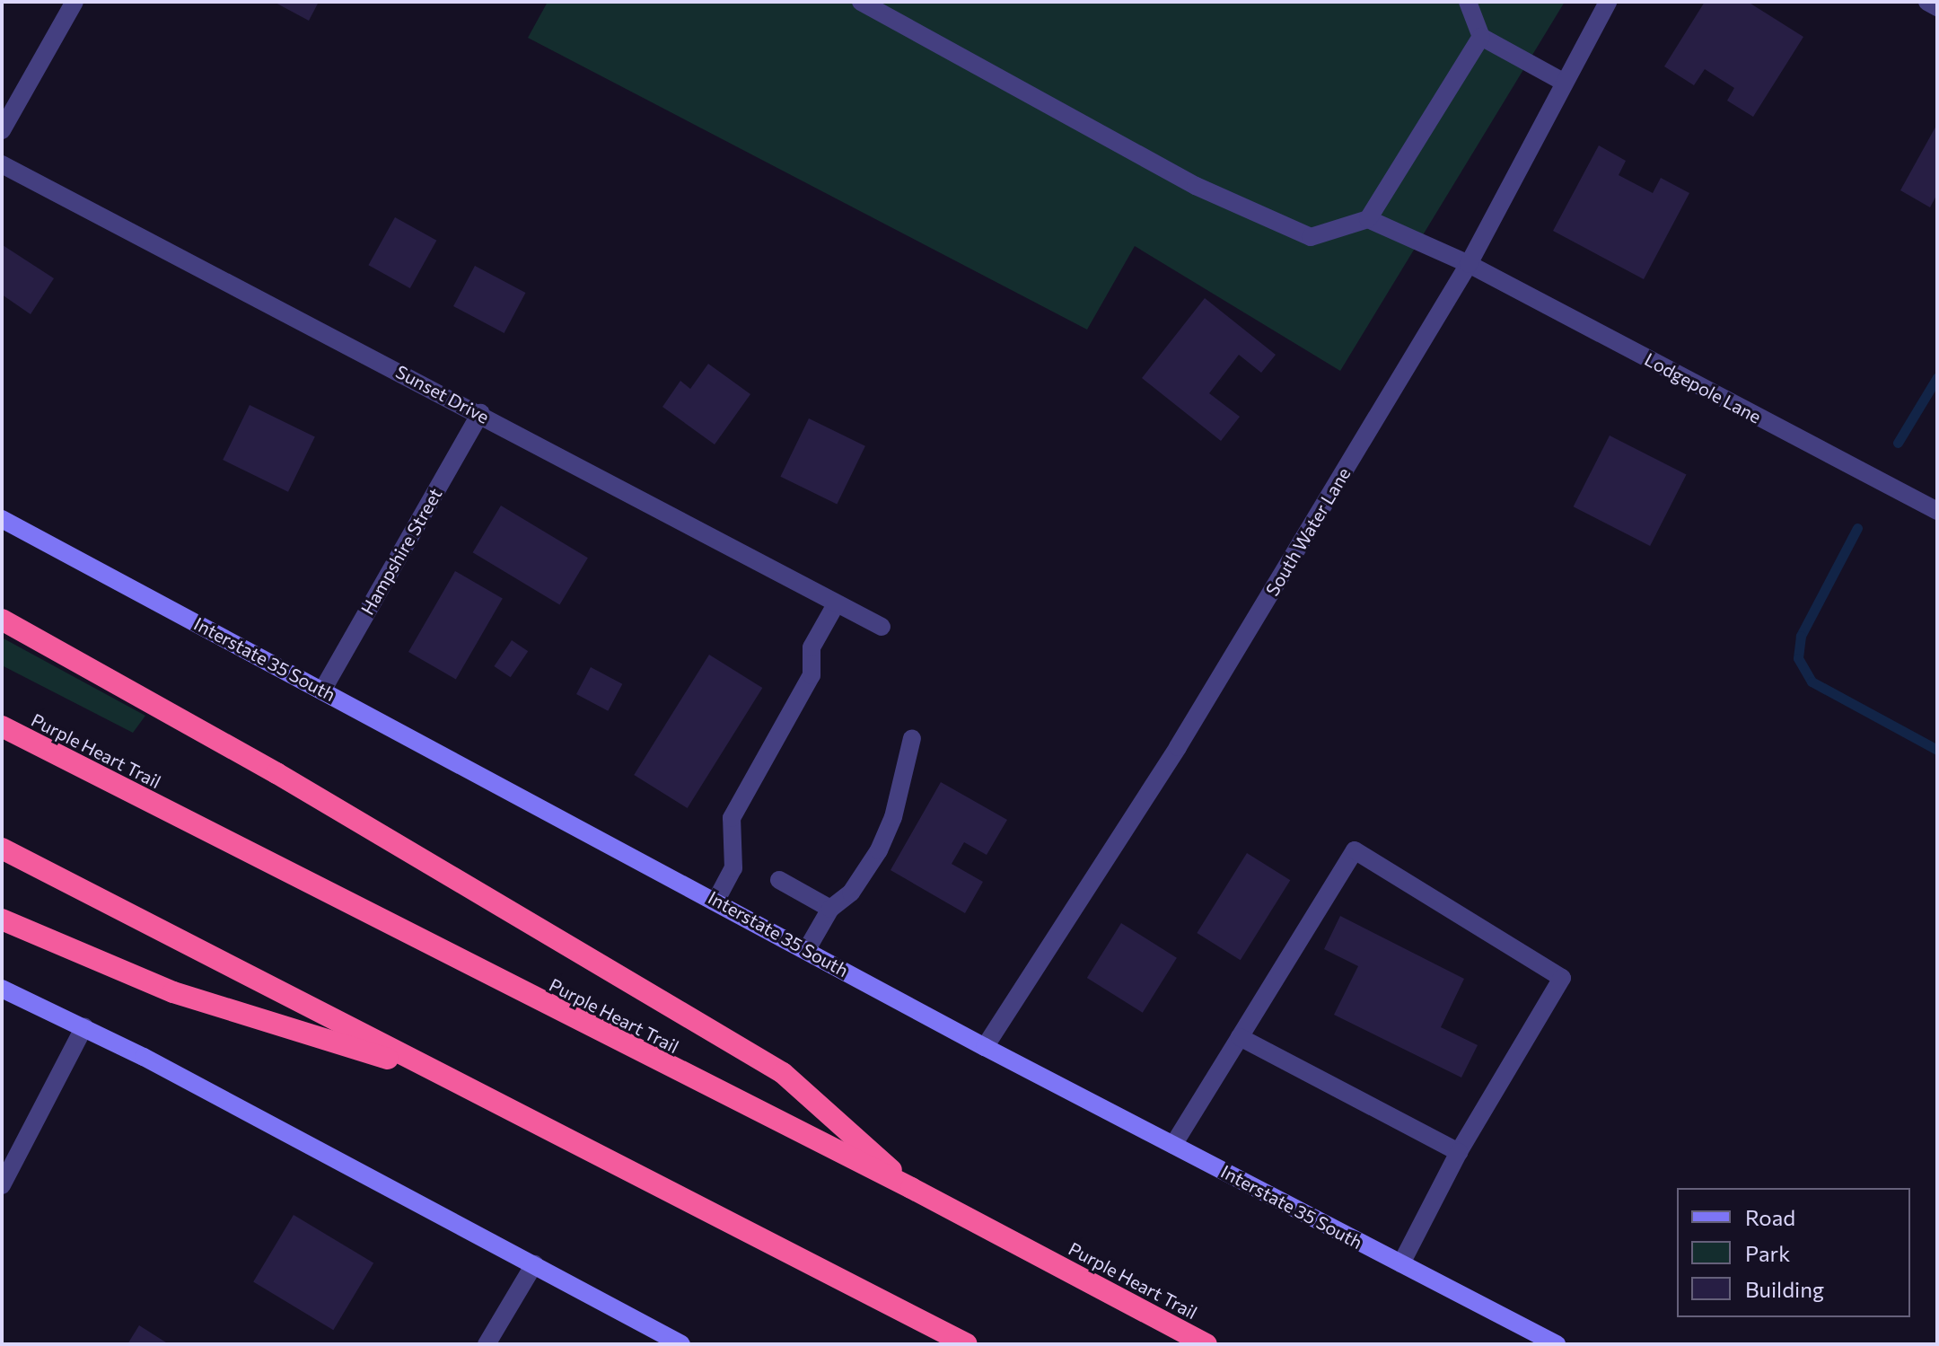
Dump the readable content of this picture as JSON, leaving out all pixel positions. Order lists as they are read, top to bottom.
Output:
{
  "streets": {
    "highway": ["Purple Heart Trail"],
    "main road": ["Interstate 35 South"],
    "street": [
      "Lodgepole Lane",
      "Sunset Drive",
      "South Water Lane",
      "Hampshire Street"
    ]
  },
  "crossings": [
    ["Lodgepole Lane", "South Water Lane"],
    ["Sunset Drive", "Hampshire Street"],
    ["South Water Lane", "Interstate 35 South"],
    ["Hampshire Street", "Interstate 35 South"]
  ],
  "legend": ["Road", "Park", "Building"]
}
